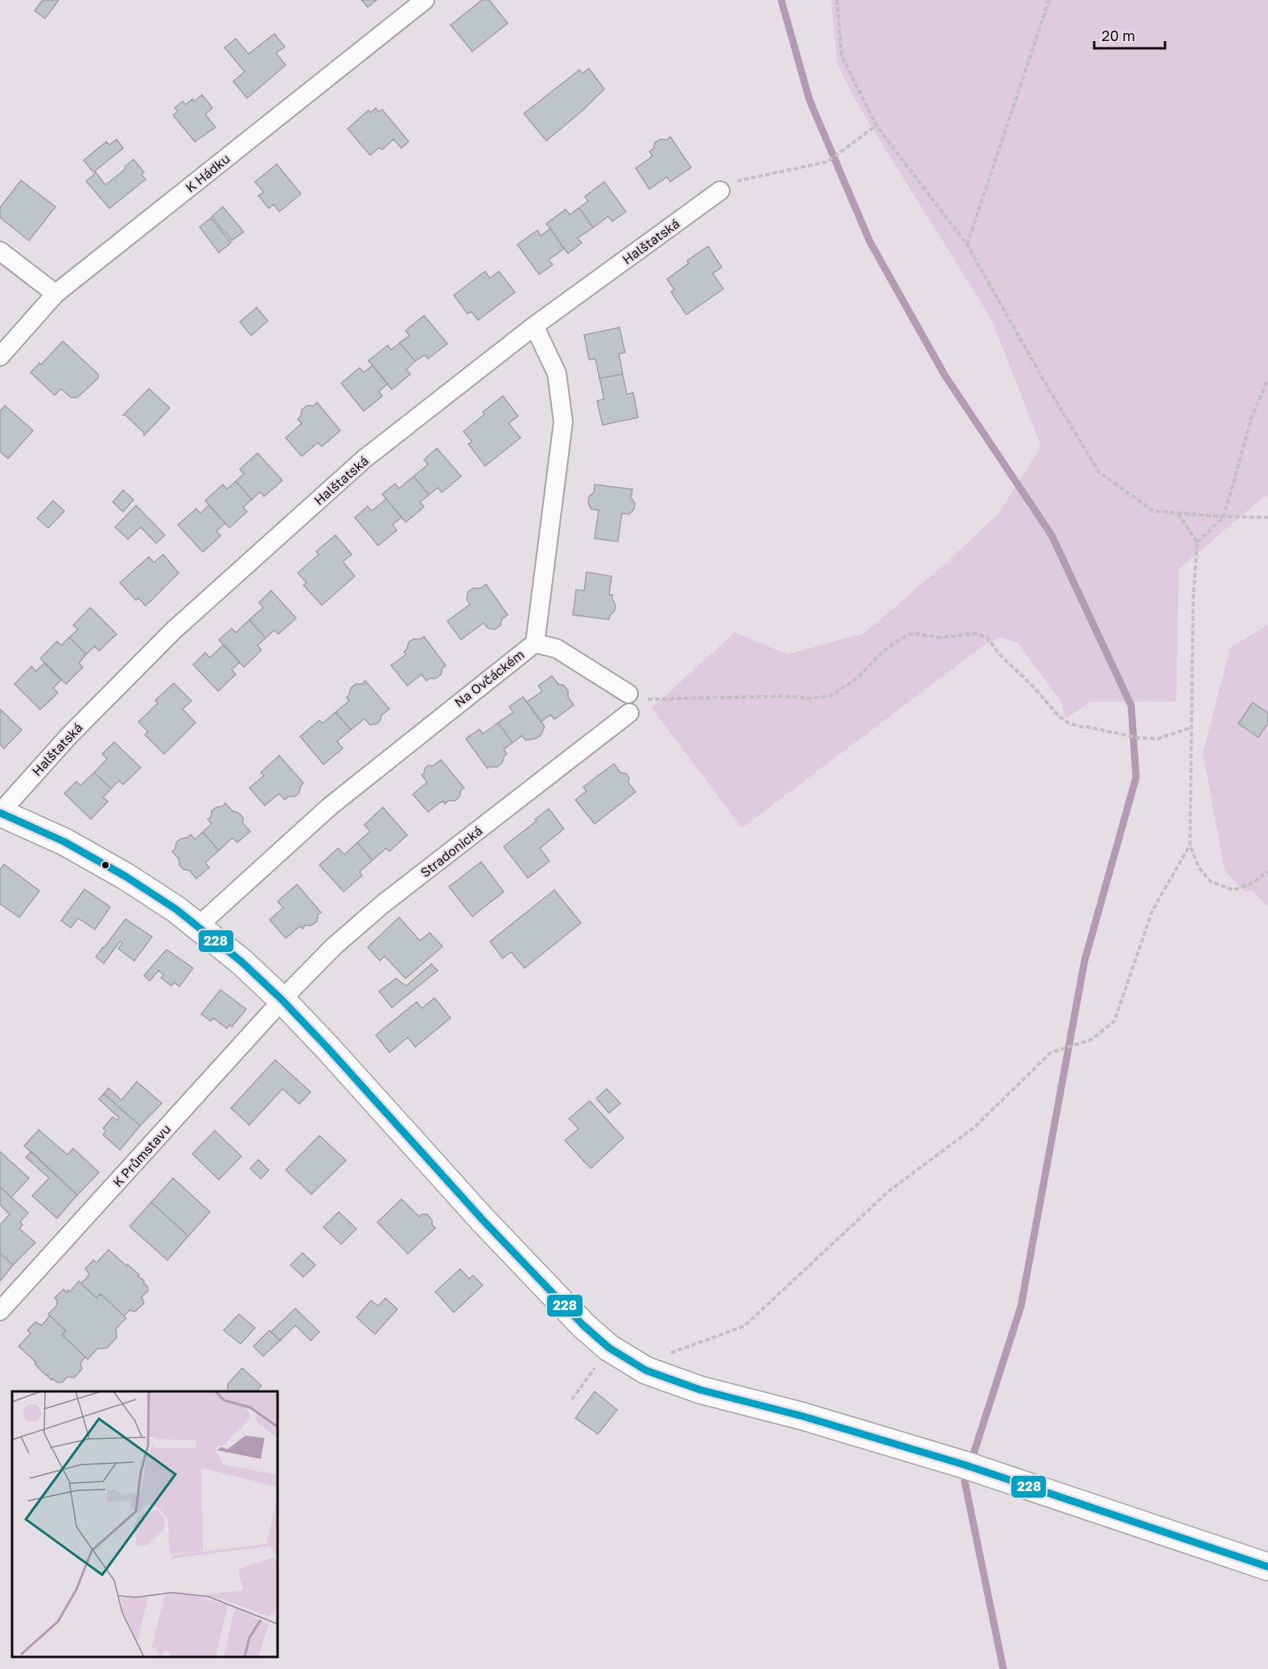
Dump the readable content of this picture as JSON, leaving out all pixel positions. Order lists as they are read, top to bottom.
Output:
{
  "streets": {
    "street": [
      "K Hádku",
      "Halštatská",
      "Na Ovčáckém",
      "Stradonická",
      "K Průmstavu"
    ]
  },
  "crossings": [
    ["Halštatská", "Na Ovčáckém"],
    ["Stradonická", "K Průmstavu"]
  ],
  "lines": ["transit line 228"],
  "scale_bar": "20 m"
}
